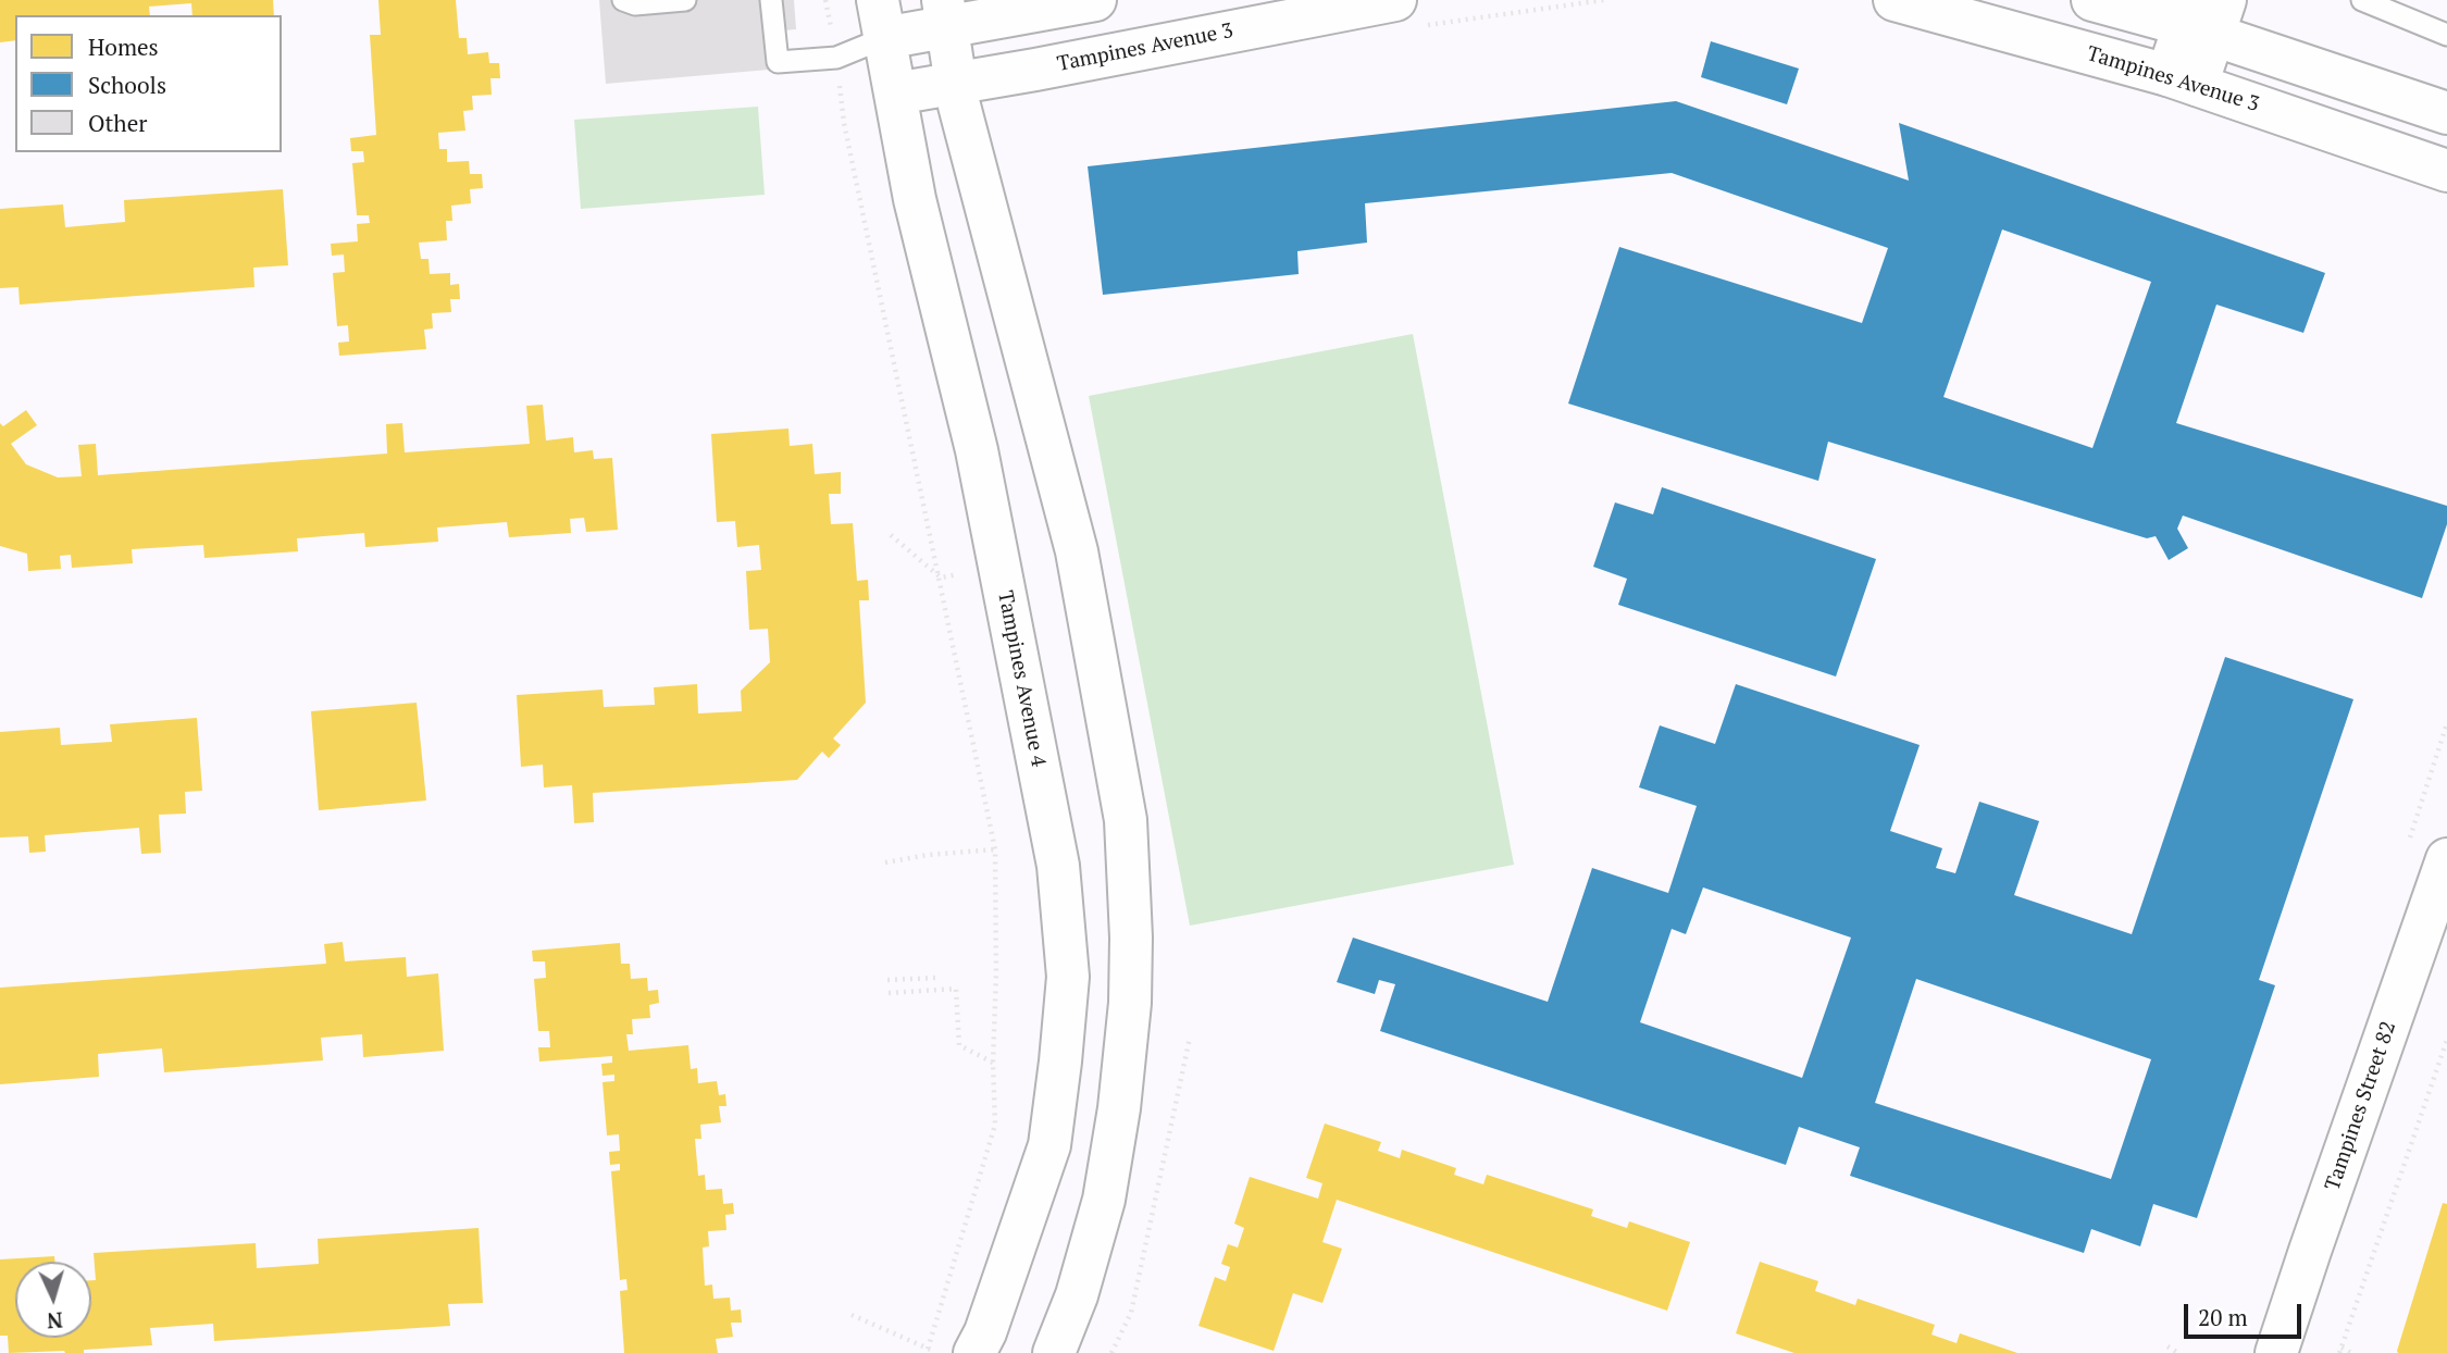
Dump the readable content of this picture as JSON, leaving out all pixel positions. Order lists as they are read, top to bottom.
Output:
{
  "streets": {
    "main road": ["Tampines Avenue 3", "Tampines Avenue 4", "Tampines Street 82"]
  },
  "crossings": [
    ["Tampines Avenue 3", "Tampines Avenue 4"]
  ],
  "legend": ["Homes", "Schools", "Other"],
  "scale_bar": "20 m",
  "north": "bottom"
}
